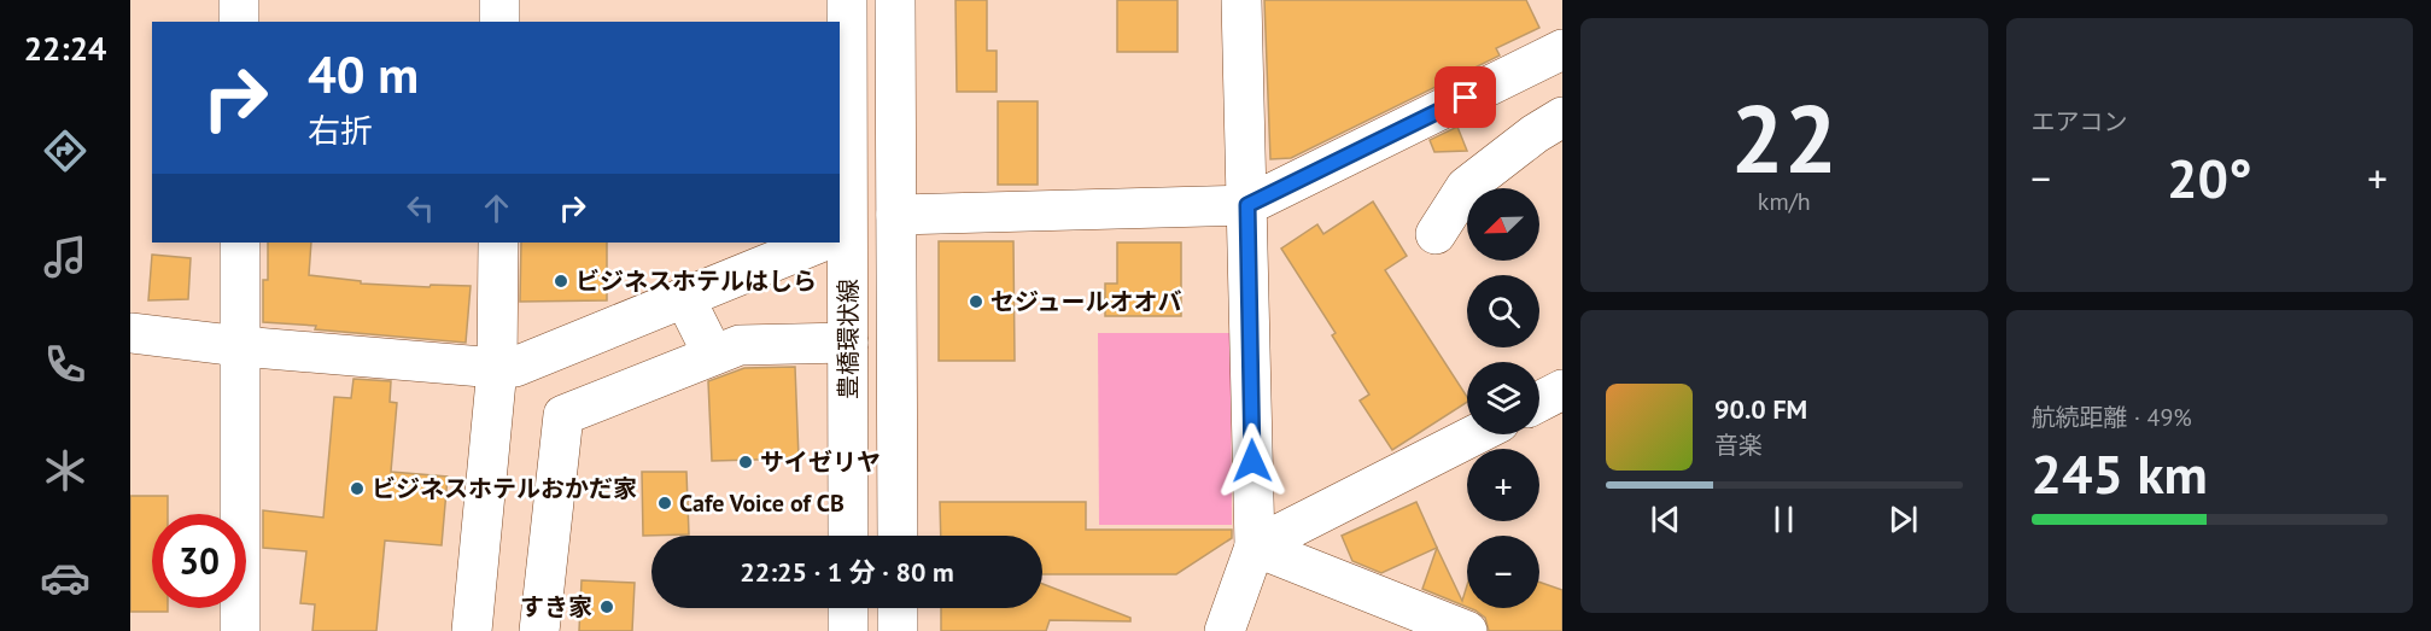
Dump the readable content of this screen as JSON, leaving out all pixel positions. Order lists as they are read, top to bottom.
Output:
{
  "streets": {
    "street": ["豊橋環状線"]
  },
  "places": [
    "ビジネスホテルはしら",
    "セジュールオオバ",
    "サイゼリヤ",
    "ビジネスホテルおかだ家",
    "Cafe Voice of CB",
    "すき家"
  ],
  "north": "bottom left",
  "page": {
    "tabs": "22:24",
    "tile": [
      ["22", "km/h"],
      "エアコン",
      ["航続距離 · 49%", "245 km"]
    ],
    "turn": ["40 m", "右折"],
    "heat": ["−", "20°", "+"],
    "map_buttons": ["+", "−"],
    "song": ["90.0 FM", "音楽"],
    "limit": "30",
    "trip": "22:25 · 1 分 · 80 m"
  }
}
